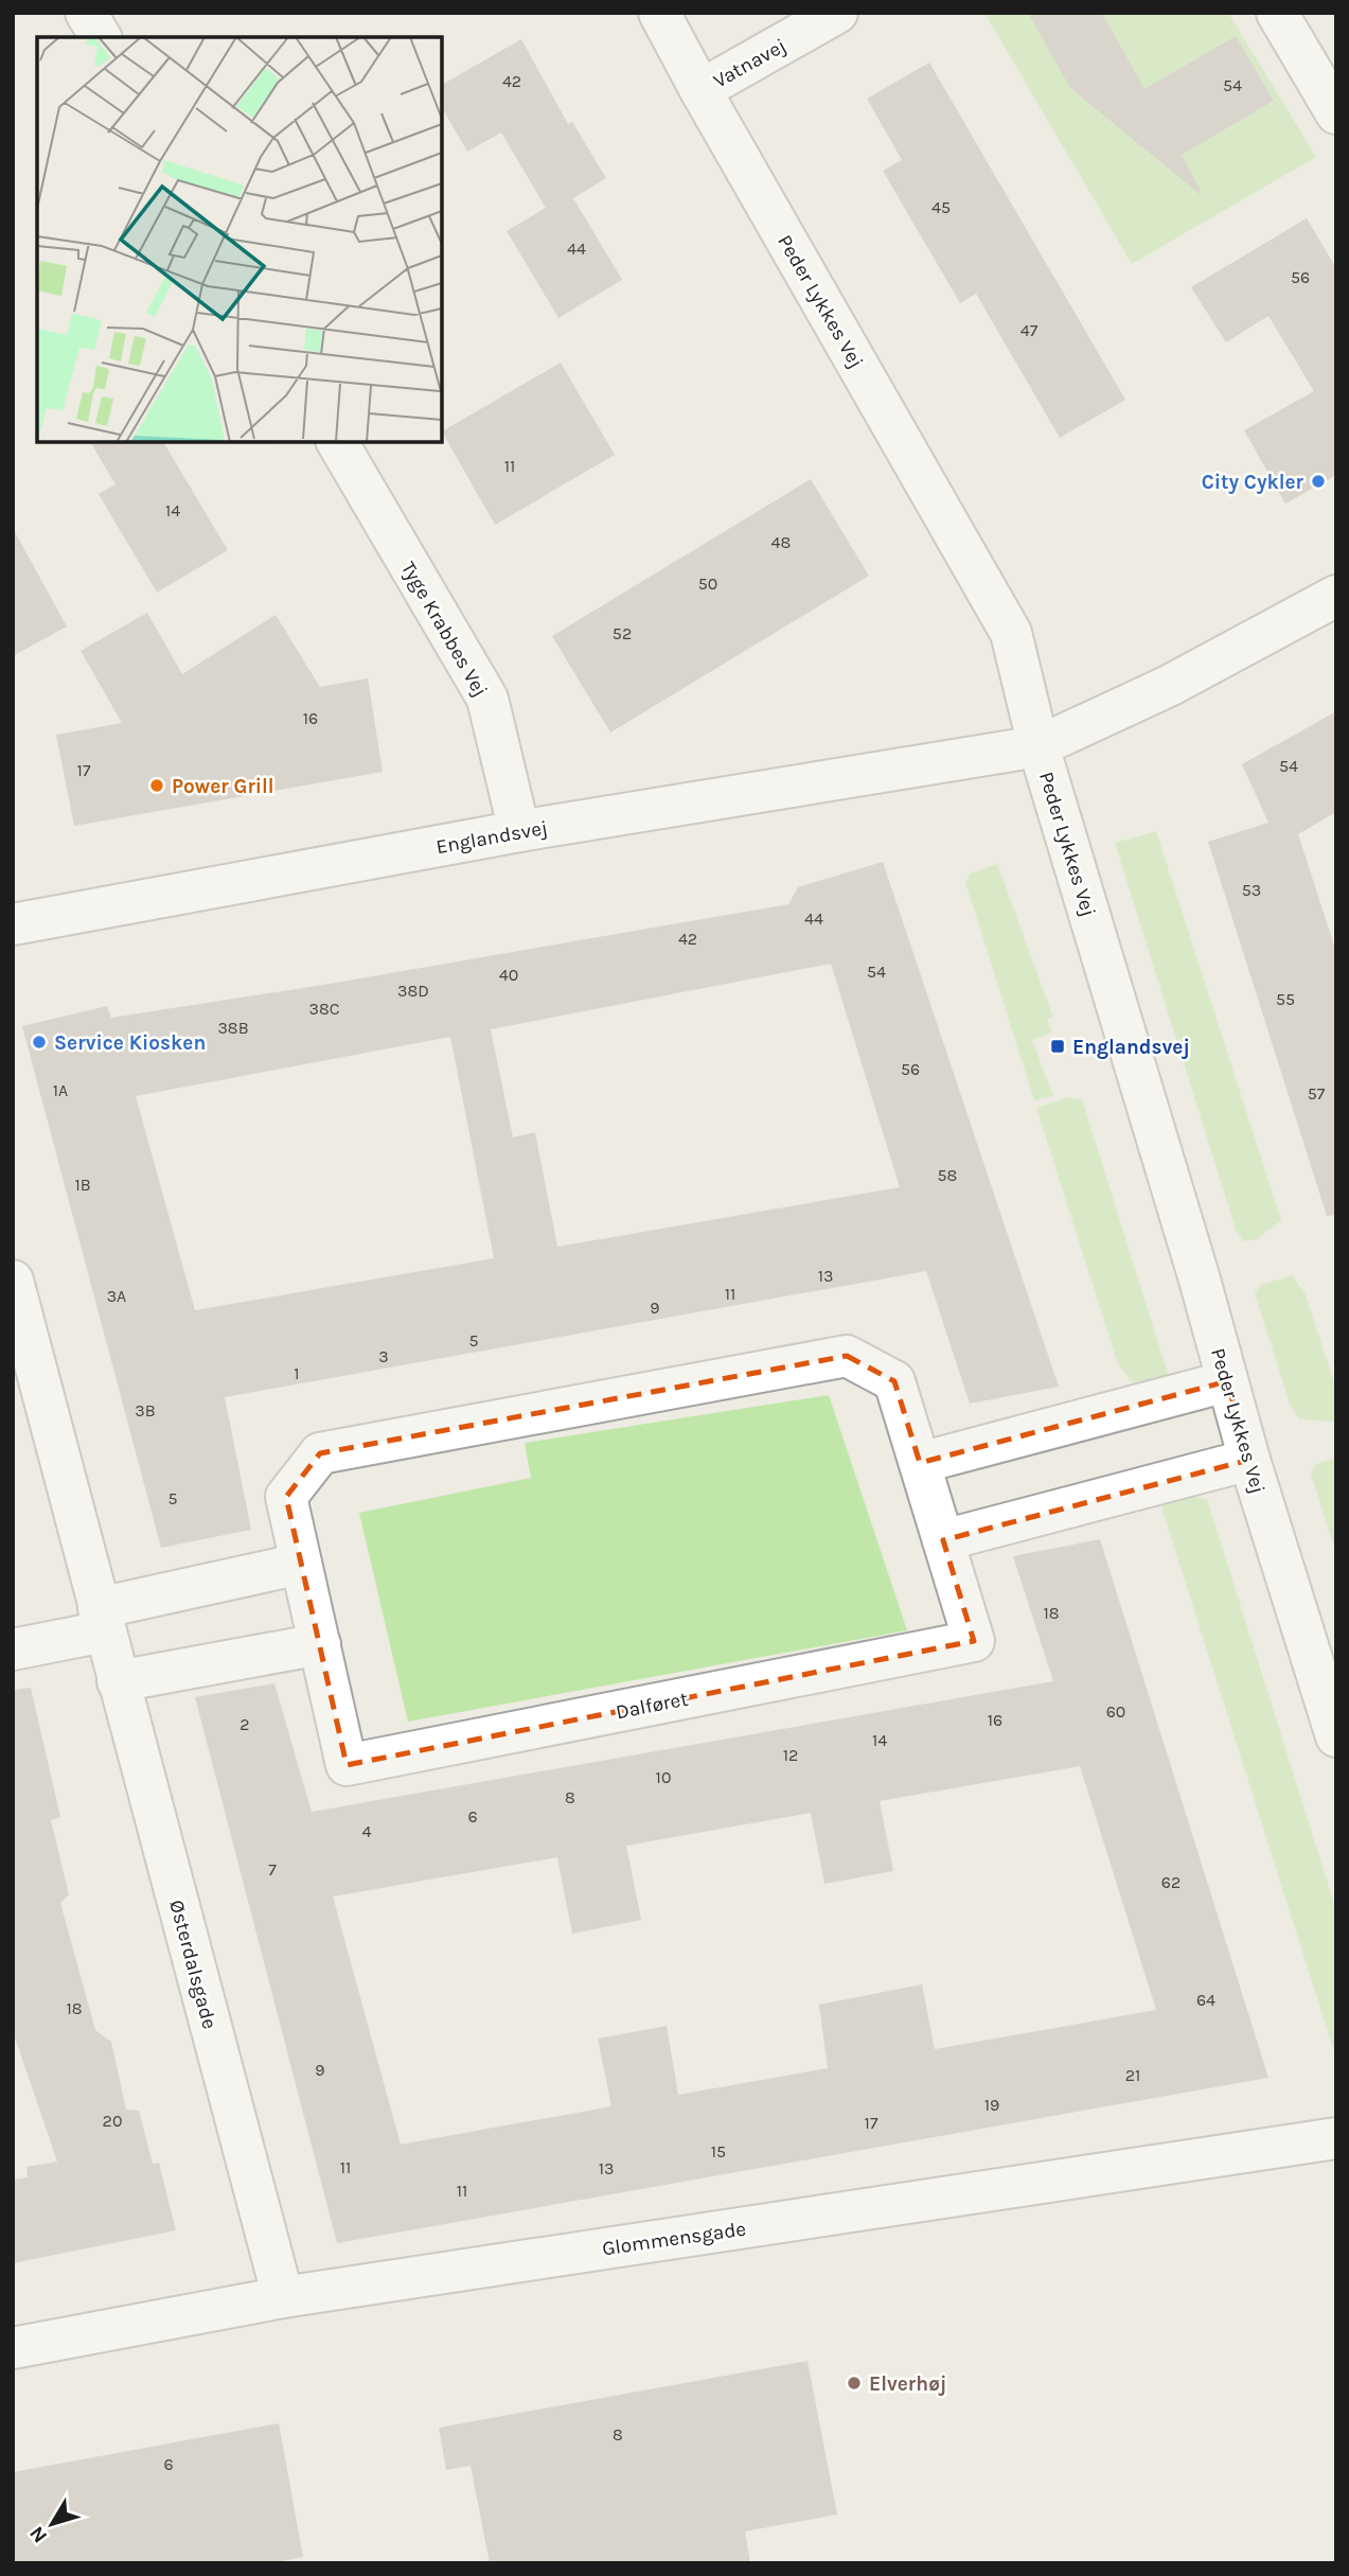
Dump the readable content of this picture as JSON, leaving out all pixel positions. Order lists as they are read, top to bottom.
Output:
{
  "streets": {
    "street": [
      "Vatnavej",
      "Peder Lykkes Vej",
      "Tyge Krabbes Vej",
      "Englandsvej",
      "Dalføret",
      "Østerdalsgade",
      "Glommensgade"
    ]
  },
  "crossings": [
    ["Vatnavej", "Peder Lykkes Vej"],
    ["Peder Lykkes Vej", "Englandsvej"],
    ["Tyge Krabbes Vej", "Englandsvej"],
    ["Østerdalsgade", "Glommensgade"]
  ],
  "places": {
    "other": [
      "City Cykler",
      "Power Grill",
      "Service Kiosken",
      "Elverhøj"
    ],
    "transit": ["Englandsvej"]
  },
  "house_numbers": [
    "42",
    "54",
    "45",
    "44",
    "56",
    "47",
    "11",
    "14",
    "48",
    "50",
    "52",
    "16",
    "54",
    "17",
    "53",
    "44",
    "42",
    "54",
    "40",
    "38D",
    "55",
    "38C",
    "38B",
    "56",
    "1A",
    "57",
    "58",
    "1B",
    "13",
    "11",
    "3A",
    "9",
    "5",
    "3",
    "1",
    "3B",
    "5",
    "18",
    "60",
    "16",
    "2",
    "14",
    "12",
    "10",
    "8",
    "6",
    "4",
    "7",
    "62",
    "64",
    "18",
    "9",
    "21",
    "19",
    "20",
    "17",
    "15",
    "11",
    "13",
    "11",
    "8",
    "6"
  ],
  "north": "bottom left"
}
